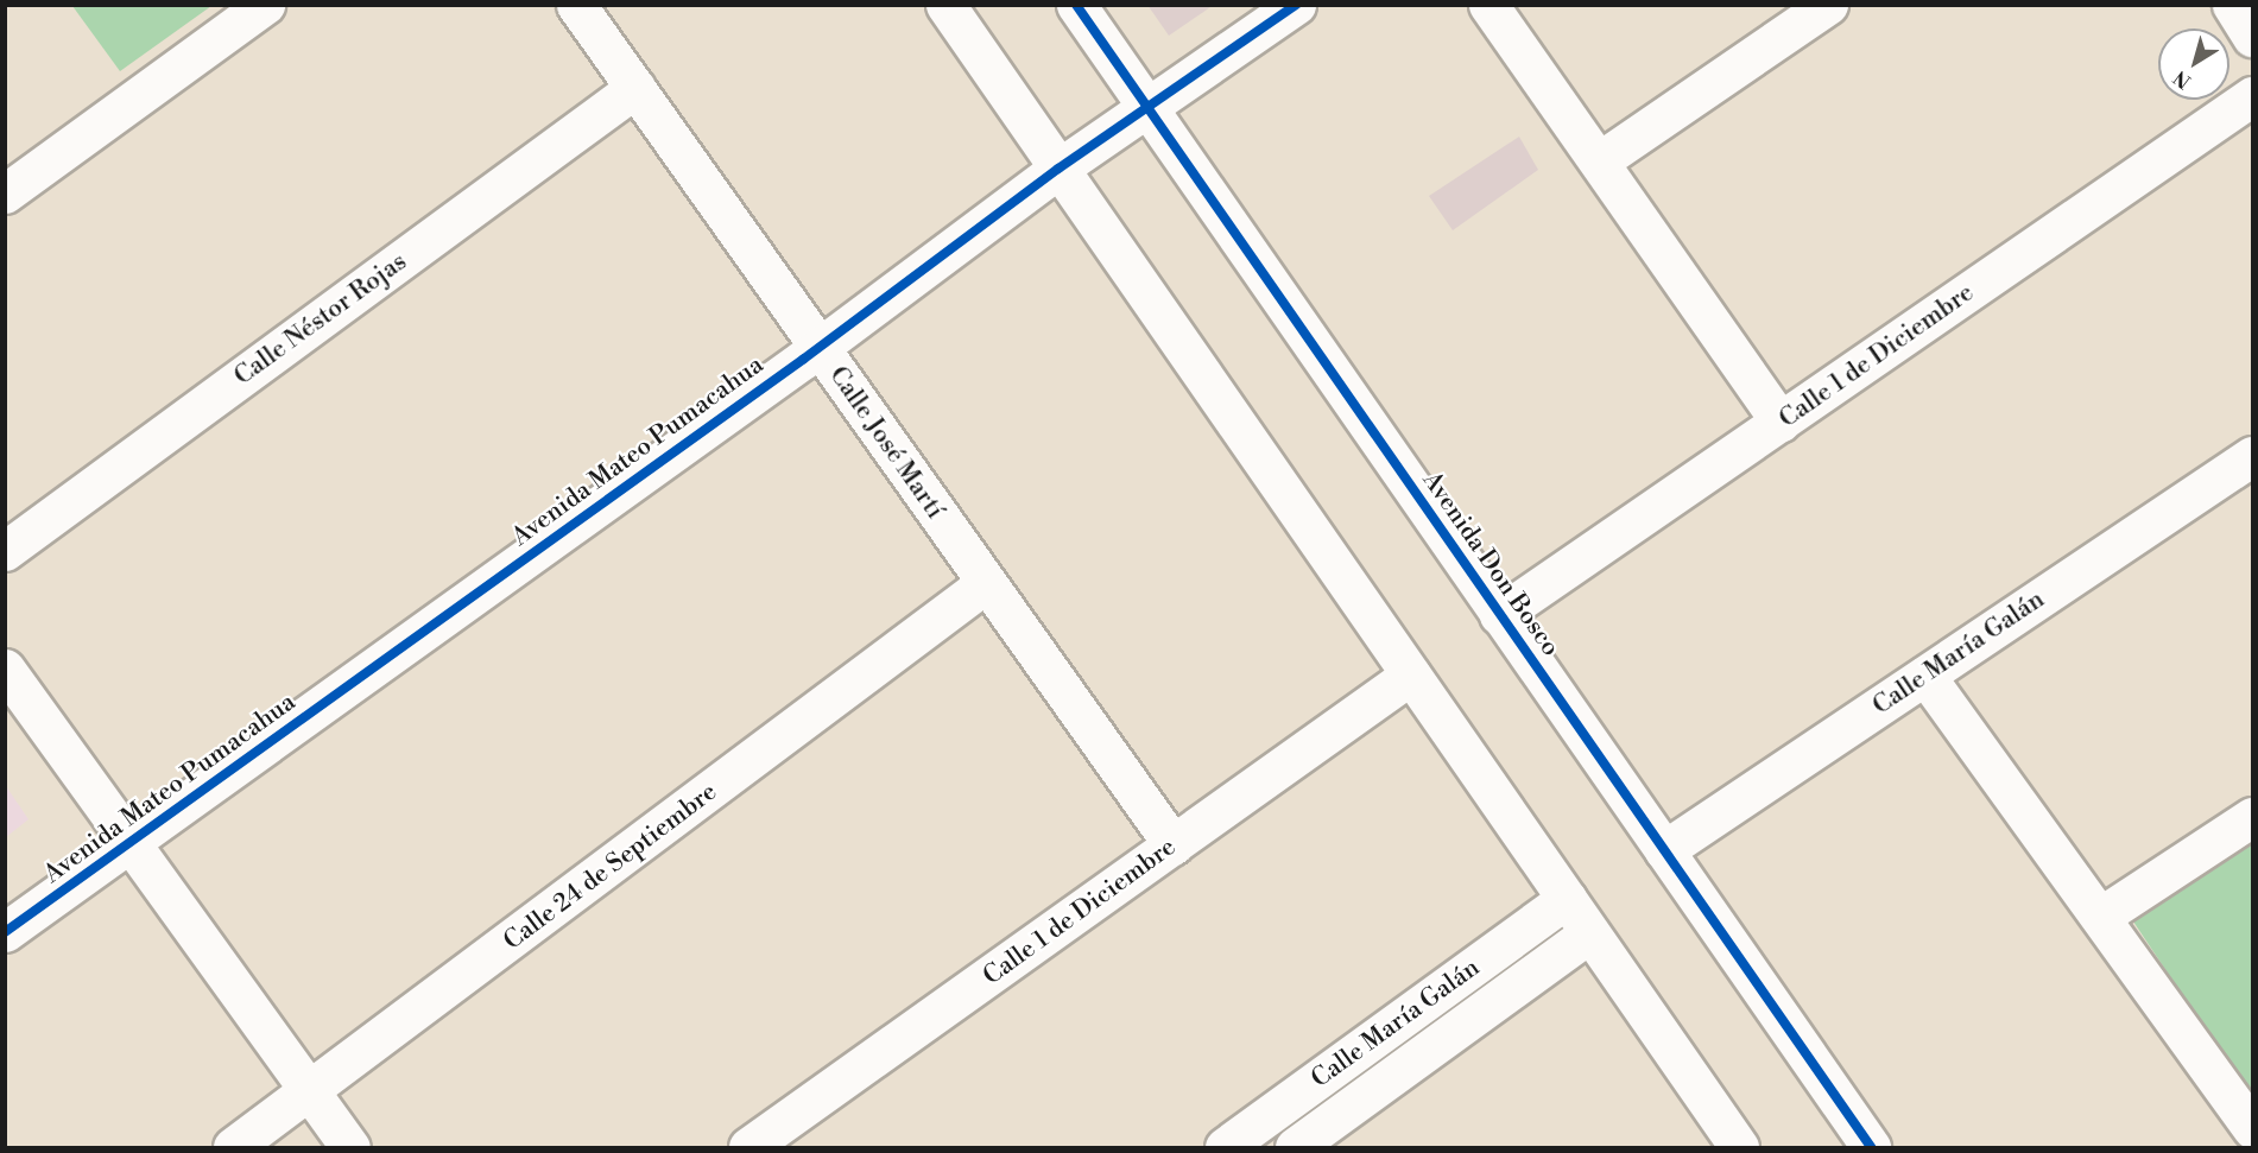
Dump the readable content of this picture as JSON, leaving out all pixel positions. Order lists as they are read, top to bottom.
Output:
{
  "streets": {
    "street": [
      "Calle Néstor Rojas",
      "Calle 1 de Diciembre",
      "Calle José Martí",
      "Avenida Mateo Pumacahua",
      "Avenida Don Bosco",
      "Calle María Galán",
      "Calle 24 de Septiembre"
    ]
  },
  "crossings": [
    ["Calle Néstor Rojas", "Calle José Martí"],
    ["Calle 1 de Diciembre", "Calle José Martí"],
    ["Calle 1 de Diciembre", "Avenida Don Bosco"],
    ["Calle José Martí", "Avenida Mateo Pumacahua"],
    ["Calle José Martí", "Calle 24 de Septiembre"],
    ["Avenida Mateo Pumacahua", "Avenida Don Bosco"],
    ["Avenida Don Bosco", "Calle María Galán"]
  ],
  "north": "bottom left"
}
